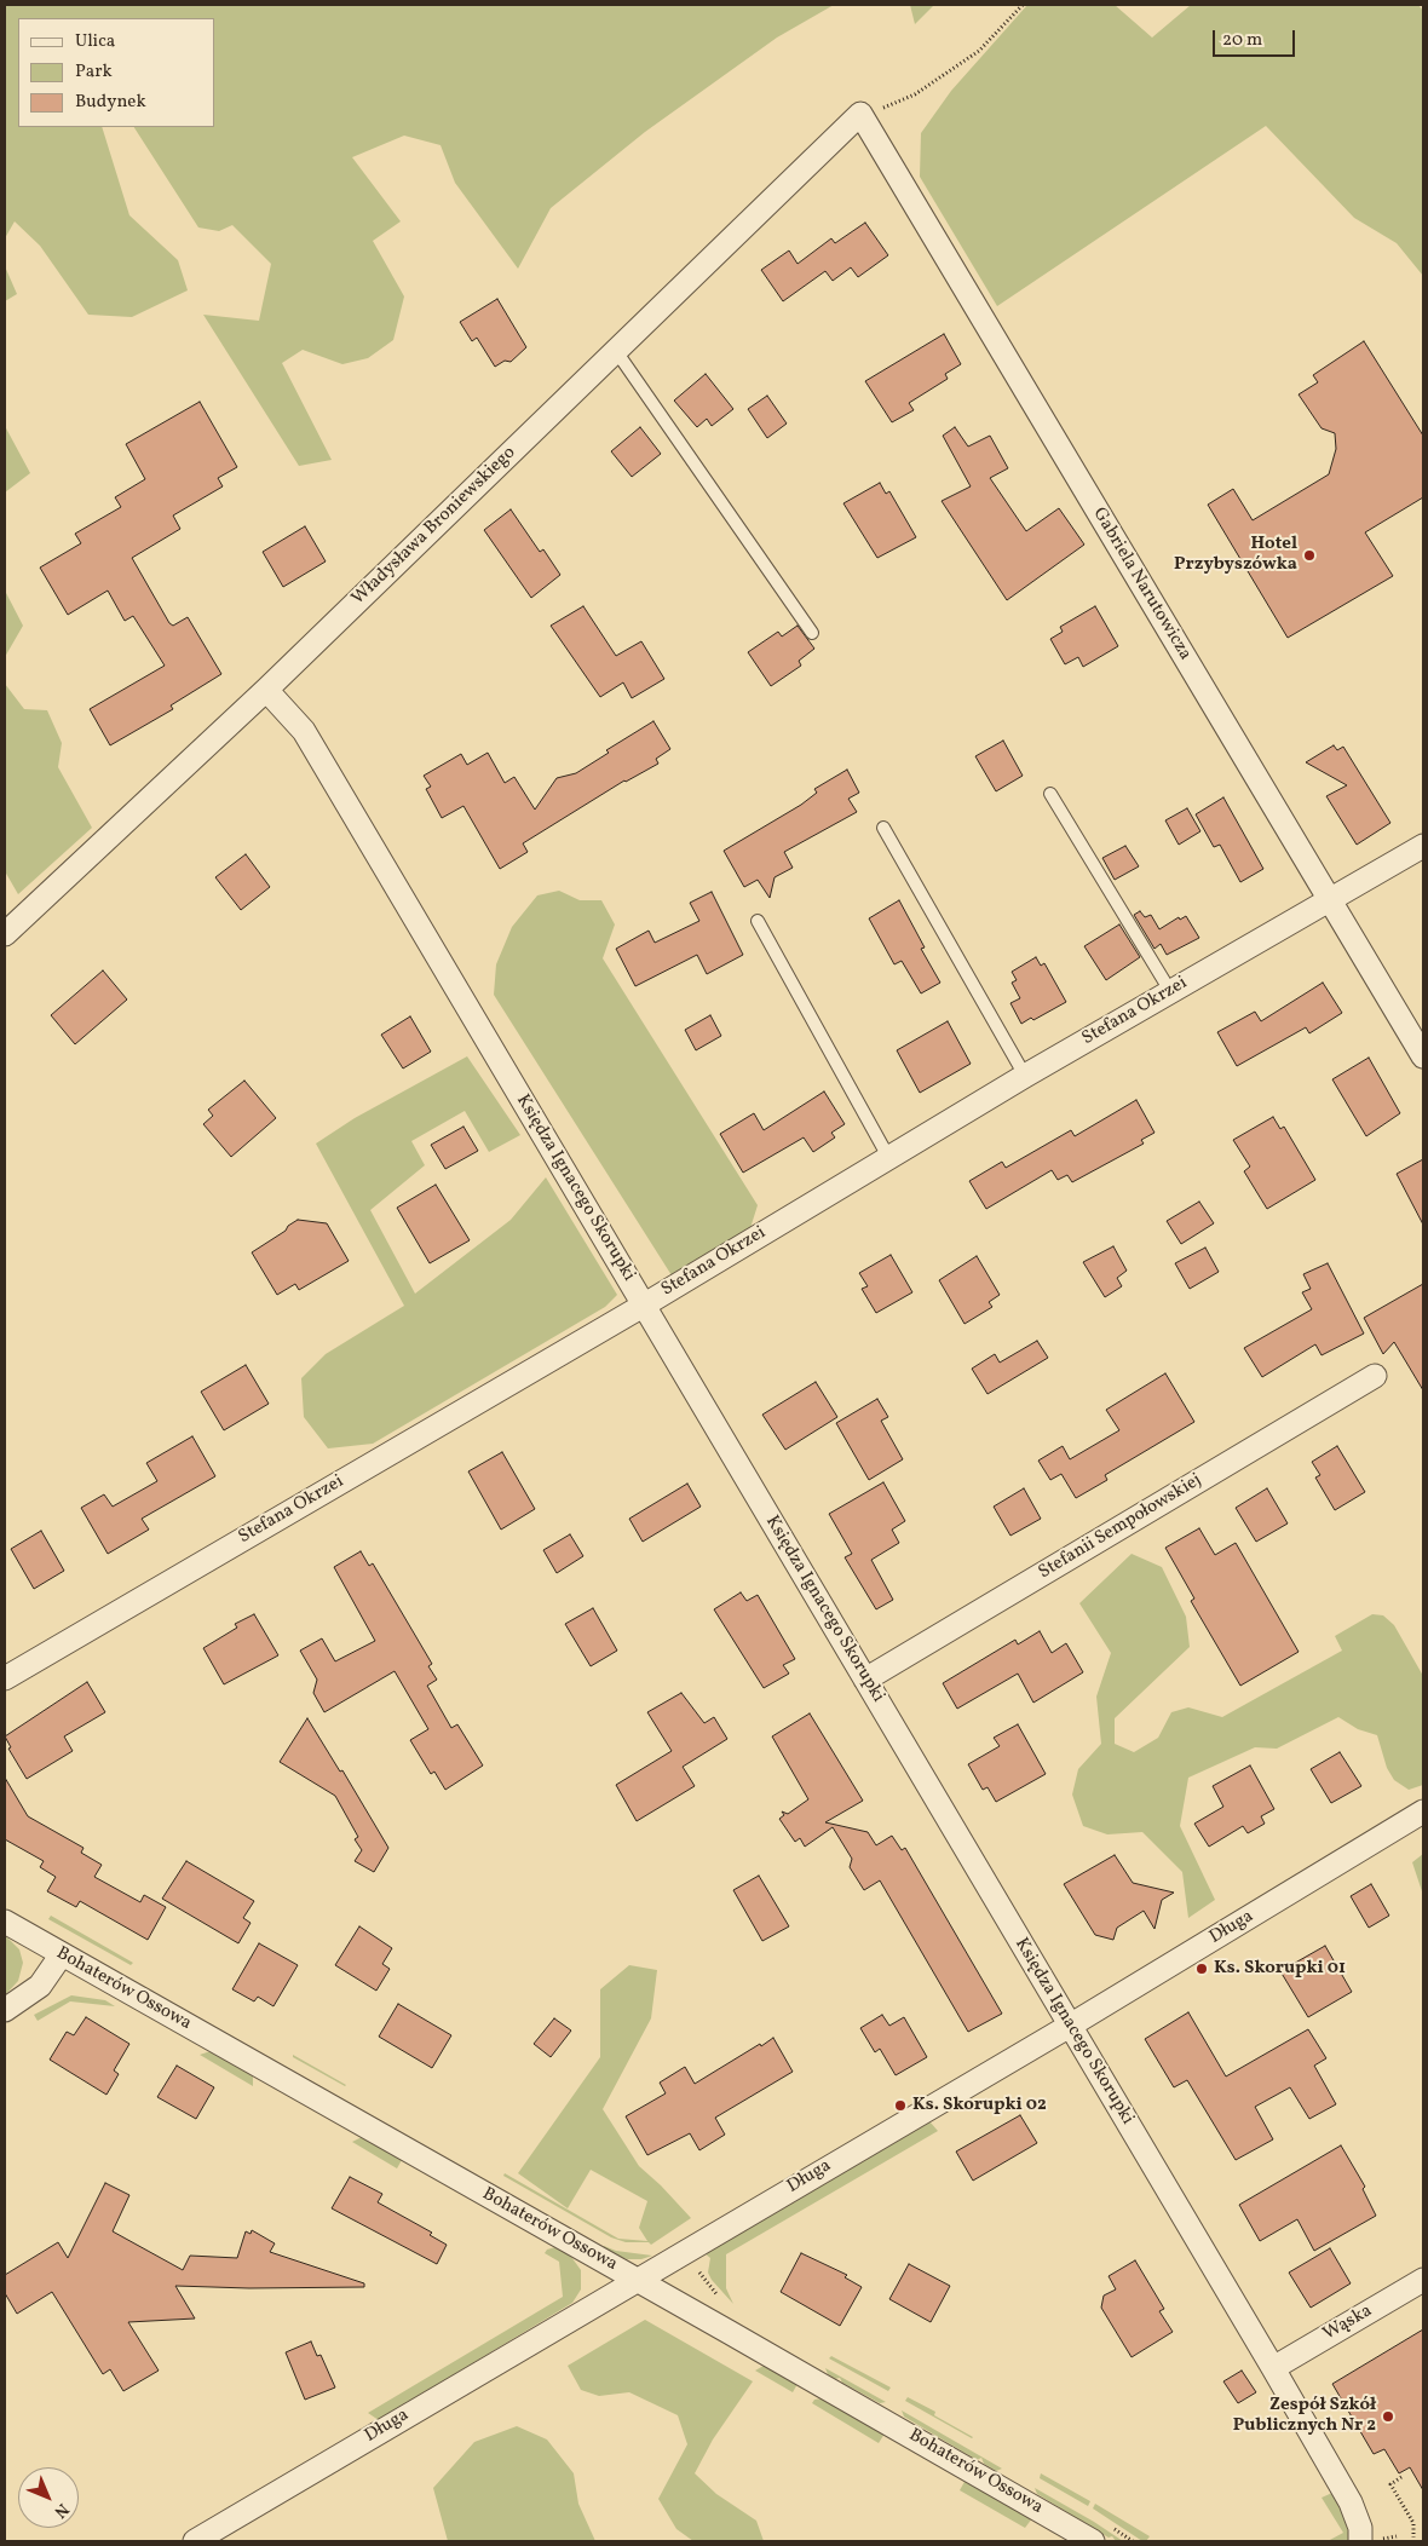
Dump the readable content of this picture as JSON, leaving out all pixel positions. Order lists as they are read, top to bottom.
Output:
{
  "streets": {
    "street": [
      "Władysława Broniewskiego",
      "Gabriela Narutowicza",
      "Stefana Okrzei",
      "Księdza Ignacego Skorupki",
      "Stefanii Sempołowskiej",
      "Długa",
      "Bohaterów Ossowa",
      "Wąska"
    ]
  },
  "crossings": [
    ["Władysława Broniewskiego", "Gabriela Narutowicza"],
    ["Władysława Broniewskiego", "Księdza Ignacego Skorupki"],
    ["Gabriela Narutowicza", "Stefana Okrzei"],
    ["Stefana Okrzei", "Księdza Ignacego Skorupki"],
    ["Księdza Ignacego Skorupki", "Stefanii Sempołowskiej"],
    ["Księdza Ignacego Skorupki", "Długa"],
    ["Księdza Ignacego Skorupki", "Wąska"],
    ["Długa", "Bohaterów Ossowa"]
  ],
  "places": [
    "Hotel Przybyszówka",
    "Ks. Skorupki 01",
    "Ks. Skorupki 02",
    "Zespół Szkół Publicznych Nr 2"
  ],
  "legend": ["Ulica", "Park", "Budynek"],
  "scale_bar": "20 m",
  "north": "bottom right"
}
